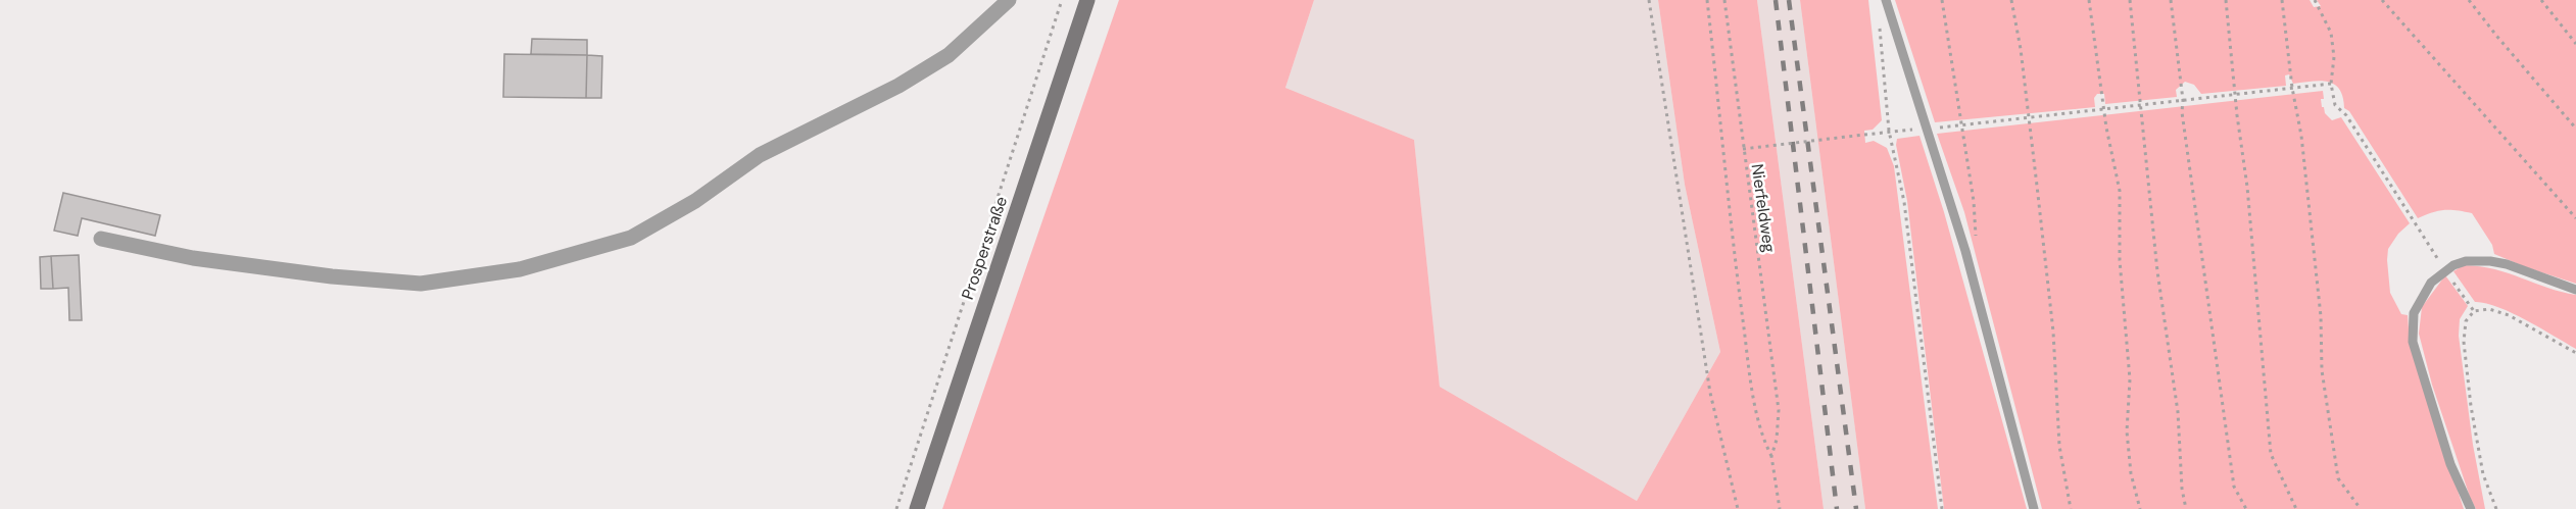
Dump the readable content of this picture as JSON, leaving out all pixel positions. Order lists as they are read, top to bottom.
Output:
{
  "streets": {
    "main road": ["Prosperstraße"],
    "path": ["Nierfeldweg"]
  }
}
